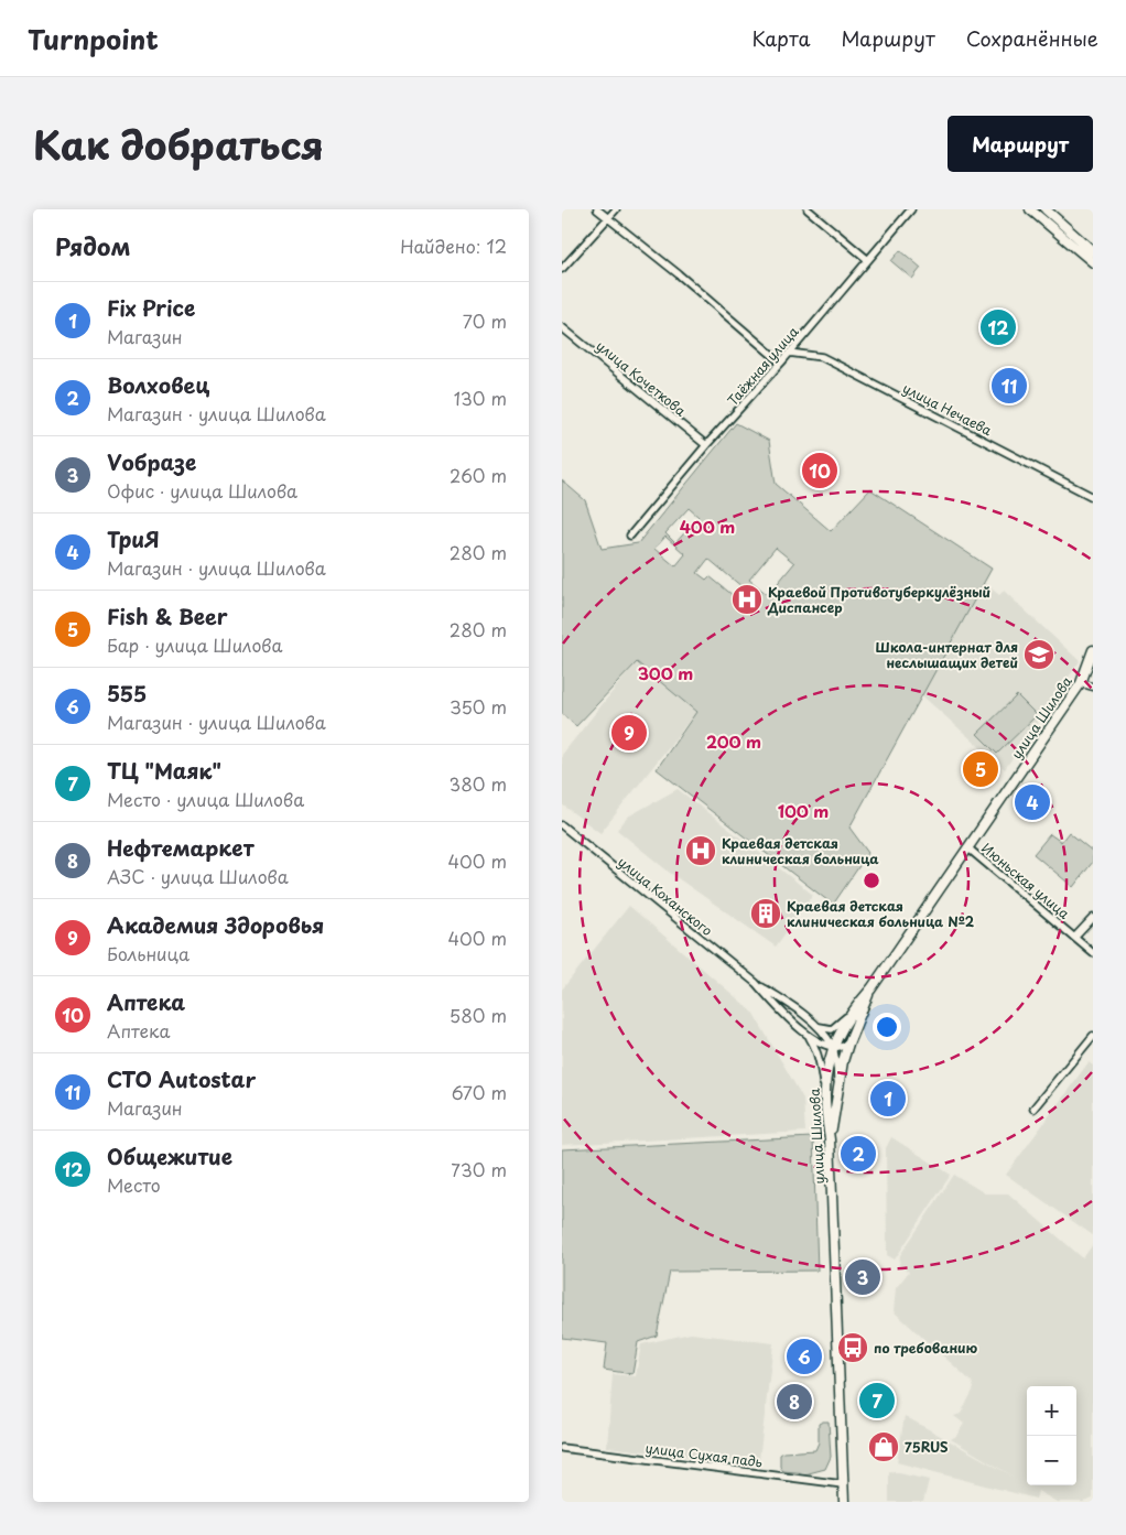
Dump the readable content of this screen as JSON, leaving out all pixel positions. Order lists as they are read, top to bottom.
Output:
{
  "streets": {
    "main road": ["улица Шилова"],
    "street": [
      "Таёжная улица",
      "улица Кочеткова",
      "улица Нечаева",
      "Июньская улица",
      "улица Коханского",
      "улица Сухая падь"
    ]
  },
  "crossings": [
    ["Таёжная улица", "улица Кочеткова"],
    ["Таёжная улица", "улица Нечаева"],
    ["улица Шилова", "Июньская улица"],
    ["улица Шилова", "улица Сухая падь"]
  ],
  "places": {
    "hospital": ["Краевой Противотуберкулёзный Диспансер", "Краевая детская клиническая больница"],
    "school or university": ["Школа-интернат для неслышащих детей"],
    "building": ["Краевая детская клиническая больница №2"],
    "bus stop": ["по требованию"],
    "shop": ["75RUS"]
  },
  "page": {
    "header": "Turnpoint",
    "nav": ["Карта", "Маршрут", "Сохранённые"],
    "title": "Как добраться",
    "buttons": "Маршрут",
    "heading": ["Рядом", "Найдено: 12"],
    "list": [
      {
        "mark": "1",
        "name": "Fix Price",
        "note": "Магазин",
        "value": "70 m"
      },
      {
        "mark": "2",
        "name": "Волховец",
        "note": "Магазин · улица Шилова",
        "value": "130 m"
      },
      {
        "mark": "3",
        "name": "Vобразе",
        "note": "Офис · улица Шилова",
        "value": "260 m"
      },
      {
        "mark": "4",
        "name": "ТриЯ",
        "note": "Магазин · улица Шилова",
        "value": "280 m"
      },
      {
        "mark": "5",
        "name": "Fish & Beer",
        "note": "Бар · улица Шилова",
        "value": "280 m"
      },
      {
        "mark": "6",
        "name": "555",
        "note": "Магазин · улица Шилова",
        "value": "350 m"
      },
      {
        "mark": "7",
        "name": "ТЦ \"Маяк\"",
        "note": "Место · улица Шилова",
        "value": "380 m"
      },
      {
        "mark": "8",
        "name": "Нефтемаркет",
        "note": "АЗС · улица Шилова",
        "value": "400 m"
      },
      {
        "mark": "9",
        "name": "Академия Здоровья",
        "note": "Больница",
        "value": "400 m"
      },
      {
        "mark": "10",
        "name": "Аптека",
        "note": "Аптека",
        "value": "580 m"
      },
      {
        "mark": "11",
        "name": "СТО Autostar",
        "note": "Магазин",
        "value": "670 m"
      },
      {
        "mark": "12",
        "name": "Общежитие",
        "note": "Место",
        "value": "730 m"
      }
    ],
    "pins": [
      "12",
      "11",
      "10",
      "9",
      "5",
      "4",
      "1",
      "2",
      "3",
      "6",
      "7",
      "8"
    ],
    "map_buttons": ["+", "−"]
  },
  "rings": [
    "400 m",
    "300 m",
    "200 m",
    "100 m"
  ]
}
